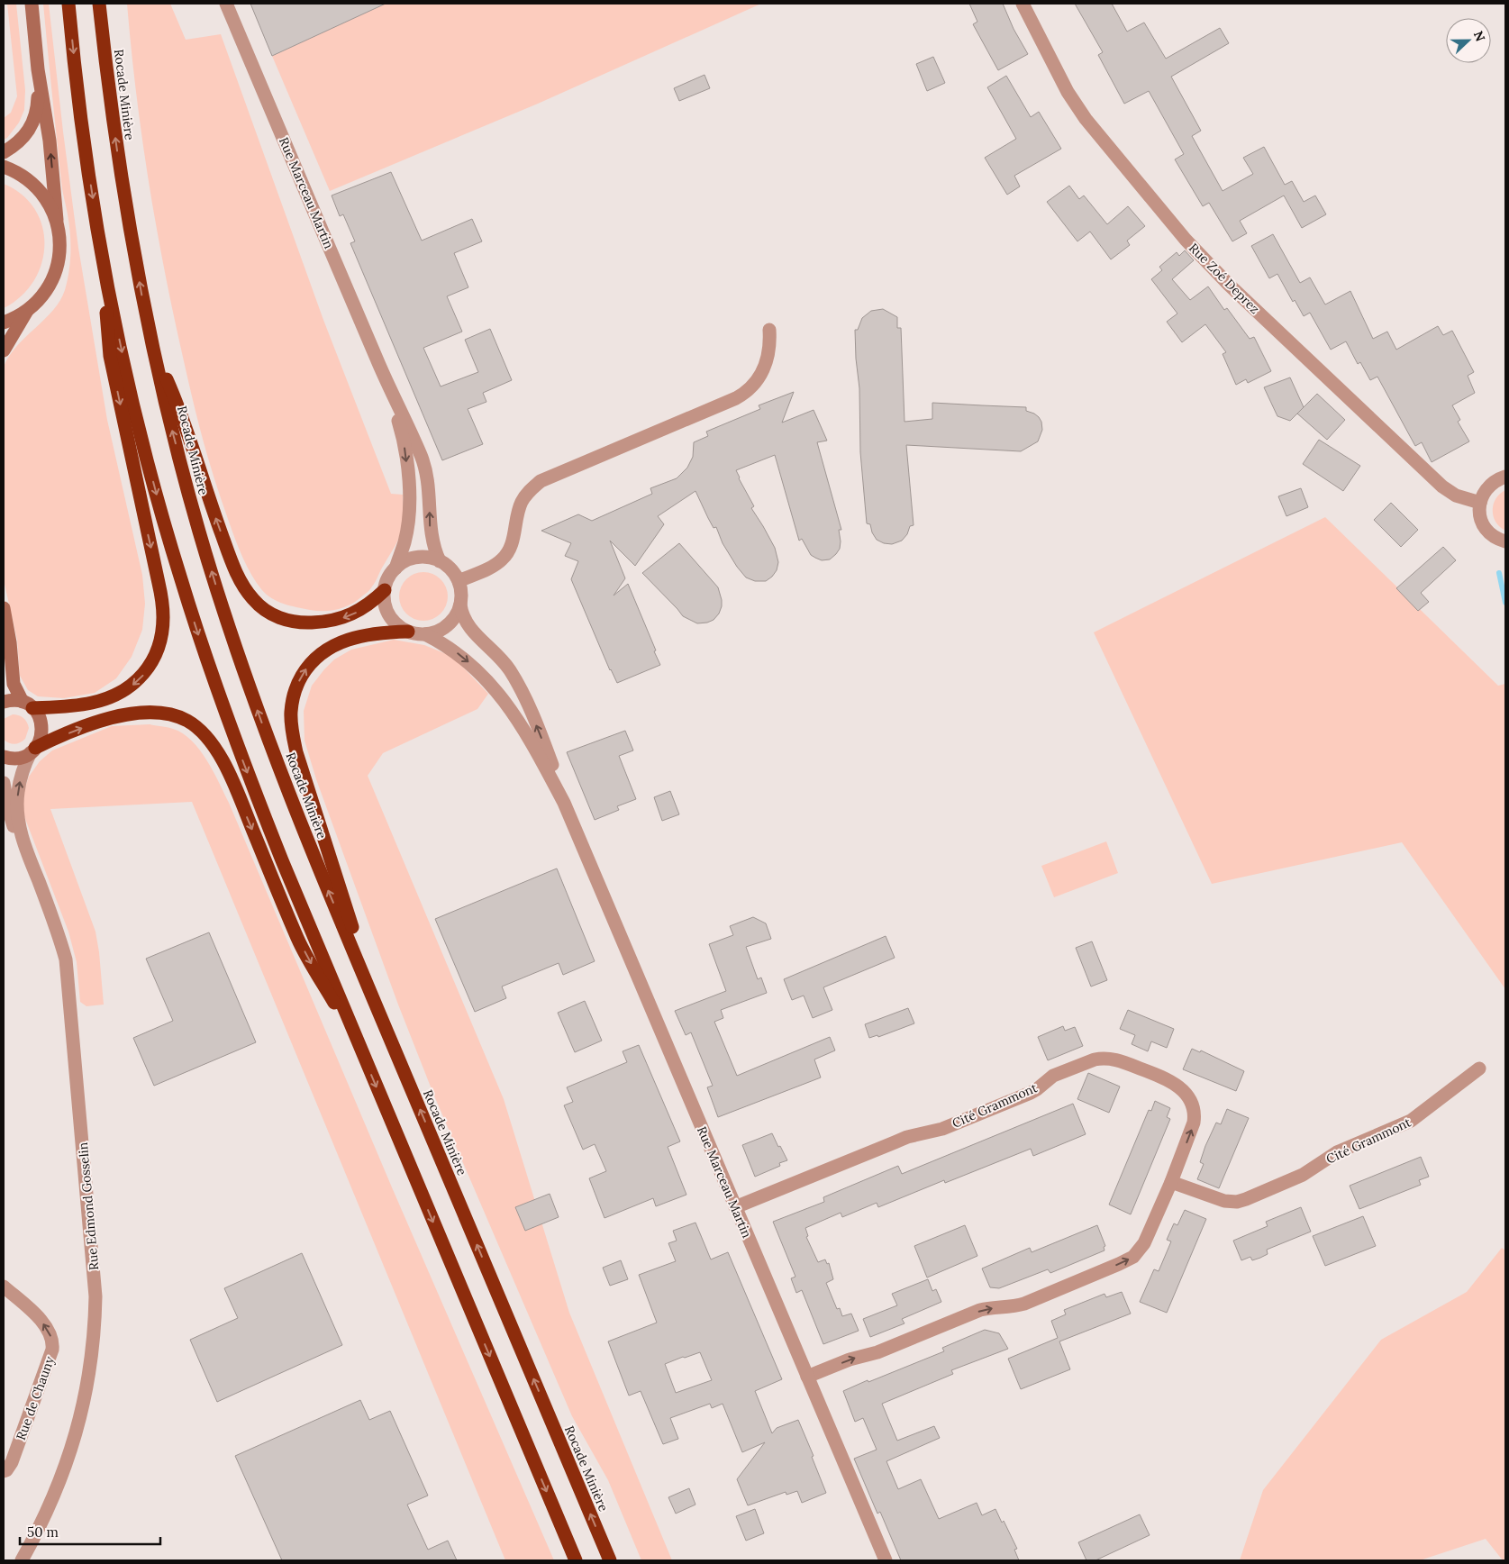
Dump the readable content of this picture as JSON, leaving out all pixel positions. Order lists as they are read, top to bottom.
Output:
{
  "streets": {
    "highway": ["Rocade Minière"],
    "street": [
      "Rue Marceau Martin",
      "Rue Zoé Deprez",
      "Cité Grammont",
      "Rue Edmond Gosselin",
      "Rue de Chauny"
    ]
  },
  "crossings": [
    ["Rue Marceau Martin", "Cité Grammont"]
  ],
  "one_way": ["Rue de Chauny"],
  "scale_bar": "50 m",
  "north": "right"
}
